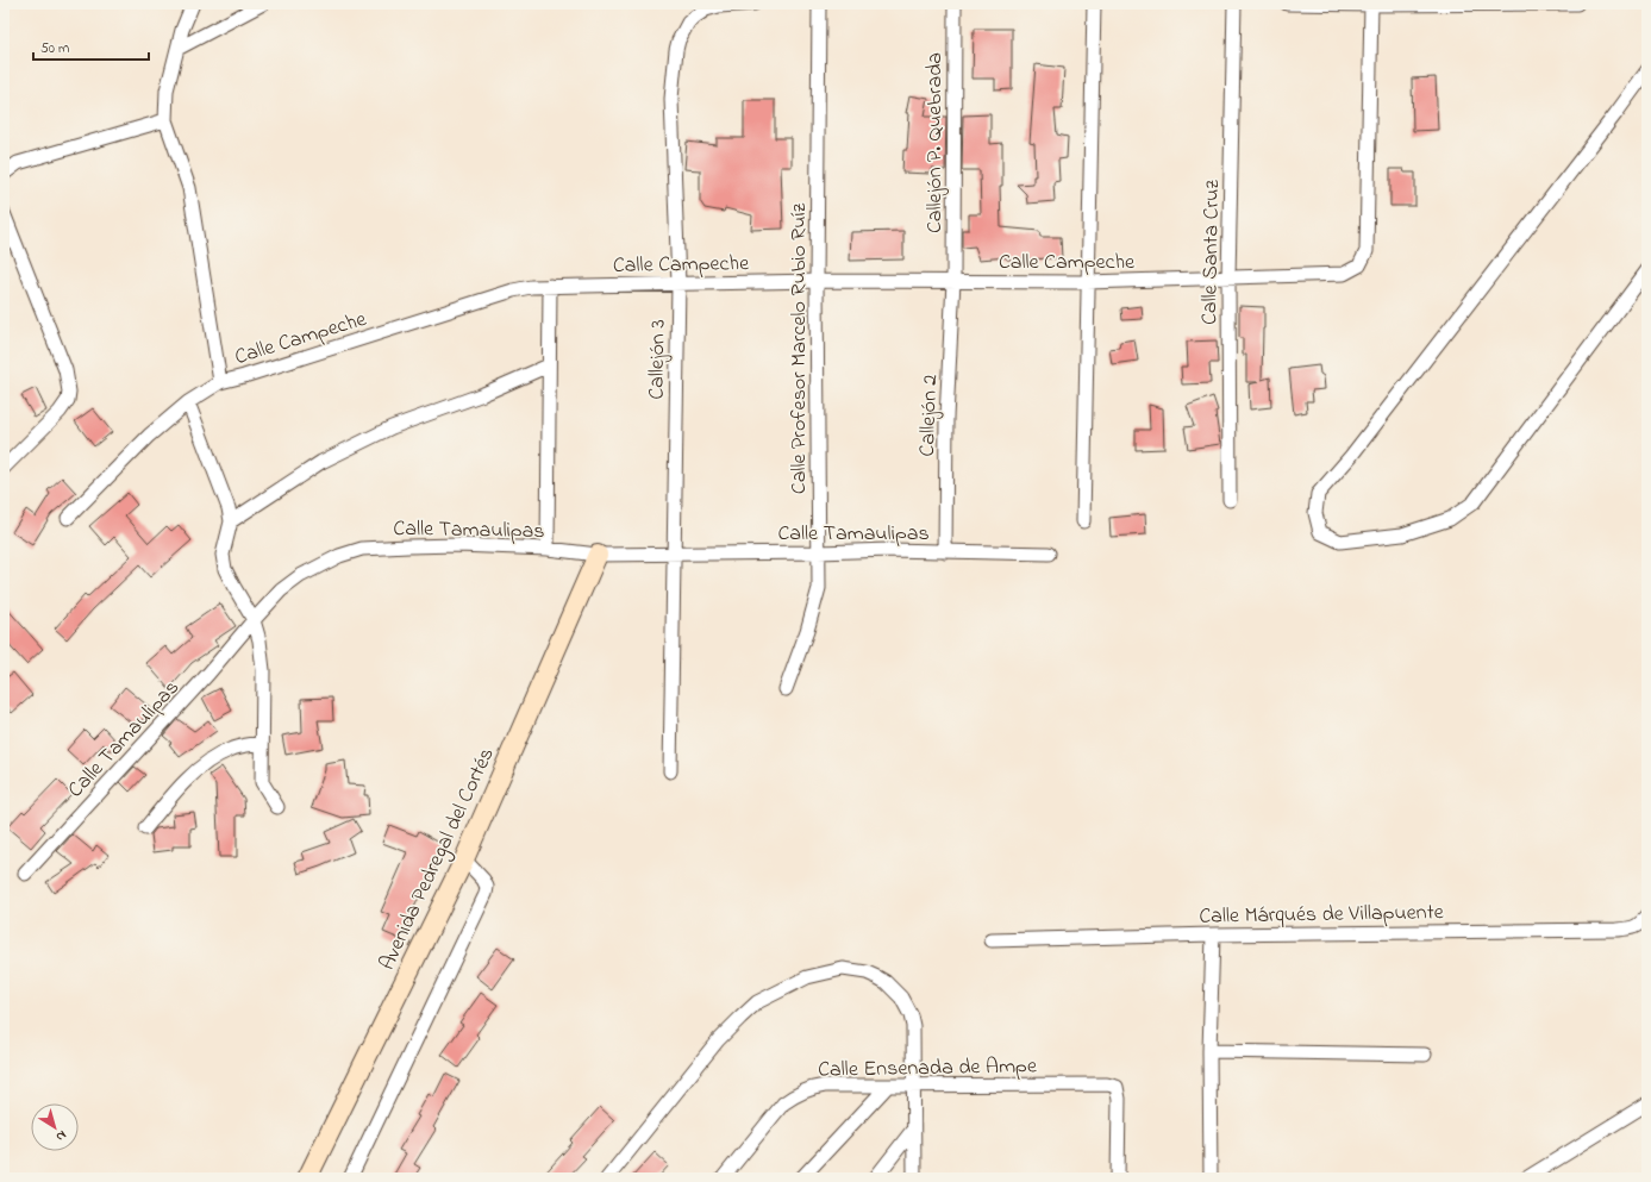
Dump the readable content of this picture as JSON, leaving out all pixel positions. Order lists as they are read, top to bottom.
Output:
{
  "streets": {
    "street": [
      "Callejón P. Quebrada",
      "Calle Santa Cruz",
      "Calle Campeche",
      "Calle Profesor Marcelo Rubio Ruíz",
      "Callejón 3",
      "Callejón 2",
      "Calle Tamaulipas",
      "Avenida Pedregal del Cortés",
      "Calle Márqués de Villapuente",
      "Calle Ensenada de Ampe"
    ]
  },
  "crossings": [
    ["Callejón P. Quebrada", "Calle Campeche"],
    ["Callejón P. Quebrada", "Callejón 2"],
    ["Calle Santa Cruz", "Calle Campeche"],
    ["Calle Campeche", "Calle Profesor Marcelo Rubio Ruíz"],
    ["Calle Campeche", "Callejón 3"],
    ["Calle Campeche", "Callejón 2"],
    ["Calle Profesor Marcelo Rubio Ruíz", "Calle Tamaulipas"],
    ["Callejón 3", "Calle Tamaulipas"],
    ["Callejón 2", "Calle Tamaulipas"],
    ["Calle Tamaulipas", "Avenida Pedregal del Cortés"]
  ],
  "scale_bar": "50 m",
  "north": "bottom right"
}
